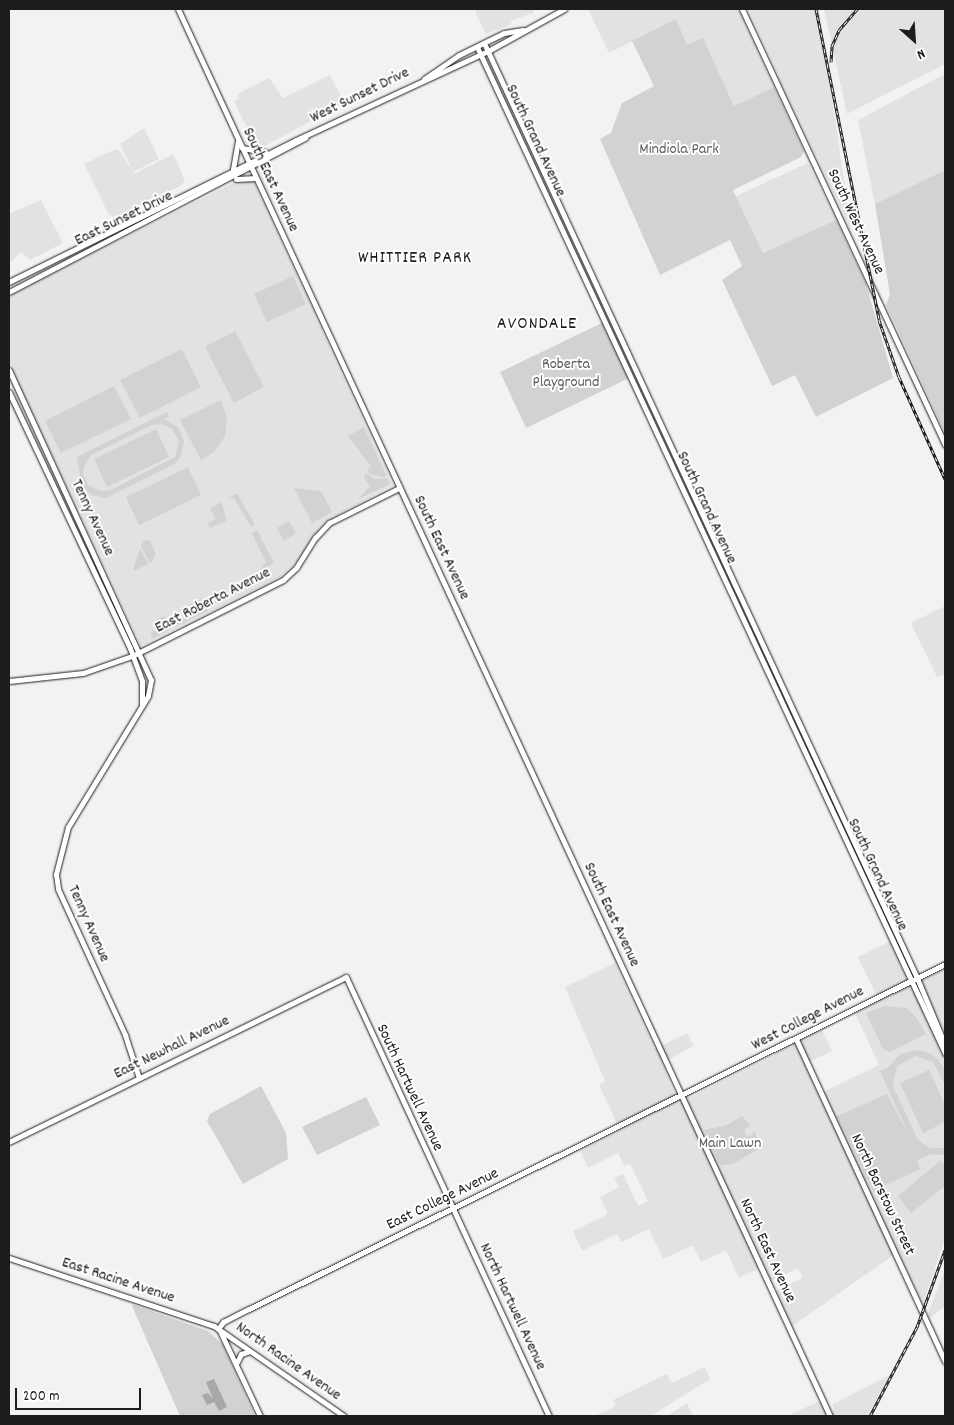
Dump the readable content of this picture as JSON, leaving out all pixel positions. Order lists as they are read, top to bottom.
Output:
{
  "streets": {
    "street": [
      "West Sunset Drive",
      "South Grand Avenue",
      "South East Avenue",
      "East Sunset Drive",
      "South West Avenue",
      "Tenny Avenue",
      "East Roberta Avenue",
      "West College Avenue",
      "East Newhall Avenue",
      "South Hartwell Avenue",
      "North Barstow Street",
      "East College Avenue",
      "North East Avenue",
      "East Racine Avenue",
      "North Hartwell Avenue",
      "North Racine Avenue"
    ]
  },
  "crossings": [
    ["West Sunset Drive", "South Grand Avenue"],
    ["West Sunset Drive", "South East Avenue"],
    ["West Sunset Drive", "East Sunset Drive"],
    ["South Grand Avenue", "West College Avenue"],
    ["South East Avenue", "East Sunset Drive"],
    ["South East Avenue", "East Roberta Avenue"],
    ["South East Avenue", "West College Avenue"],
    ["South East Avenue", "East College Avenue"],
    ["South East Avenue", "North East Avenue"],
    ["Tenny Avenue", "East Roberta Avenue"],
    ["Tenny Avenue", "East Newhall Avenue"],
    ["West College Avenue", "North Barstow Street"],
    ["West College Avenue", "East College Avenue"],
    ["West College Avenue", "North East Avenue"],
    ["East Newhall Avenue", "South Hartwell Avenue"],
    ["South Hartwell Avenue", "East College Avenue"],
    ["South Hartwell Avenue", "North Hartwell Avenue"],
    ["East College Avenue", "North East Avenue"],
    ["East College Avenue", "East Racine Avenue"],
    ["East College Avenue", "North Hartwell Avenue"],
    ["East College Avenue", "North Racine Avenue"],
    ["East Racine Avenue", "North Racine Avenue"]
  ],
  "districts": ["WHITTIER PARK", "AVONDALE"],
  "parks": ["Mindiola Park", "Roberta Playground", "Main Lawn"],
  "scale_bar": "200 m",
  "north": "bottom right"
}
